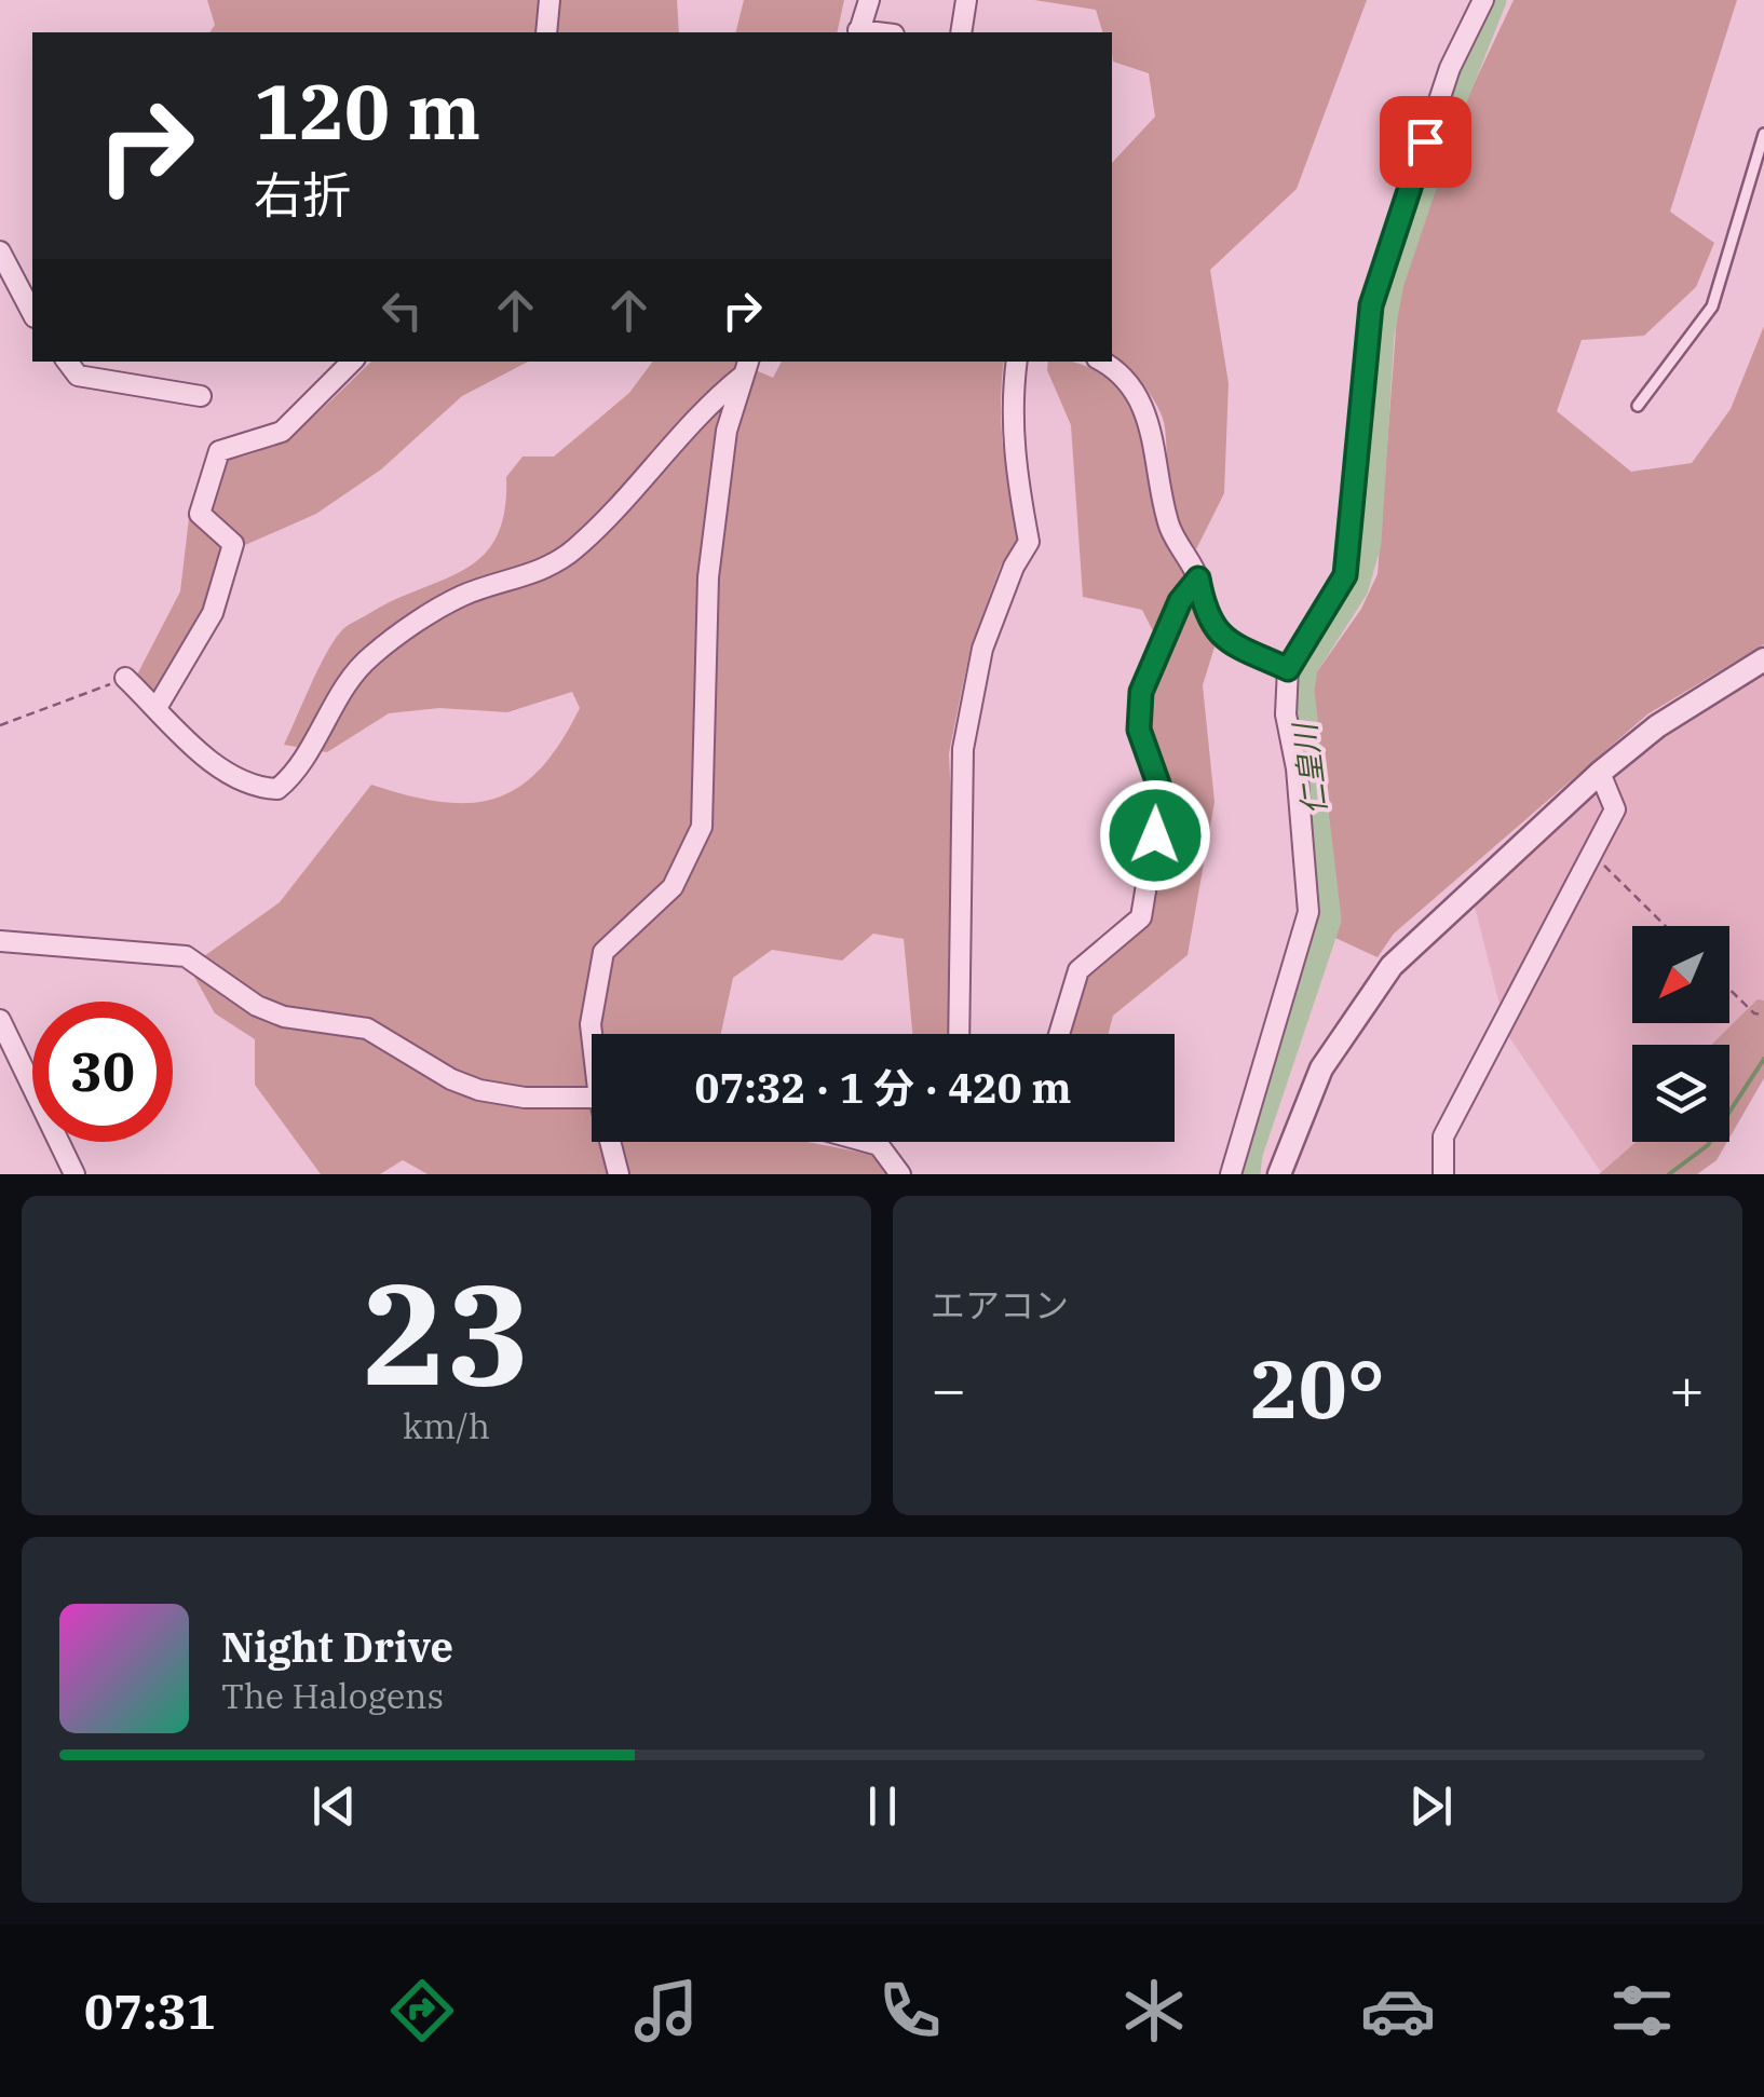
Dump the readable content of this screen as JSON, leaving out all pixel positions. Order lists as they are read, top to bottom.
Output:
{
  "water": ["仁皇川"],
  "north": "bottom left",
  "page": {
    "turn": ["120 m", "右折"],
    "limit": "30",
    "trip": "07:32 · 1 分 · 420 m",
    "tile": [
      ["23", "km/h"],
      "エアコン"
    ],
    "heat": ["−", "20°", "+"],
    "song": ["Night Drive", "The Halogens"],
    "tabs": "07:31"
  }
}
